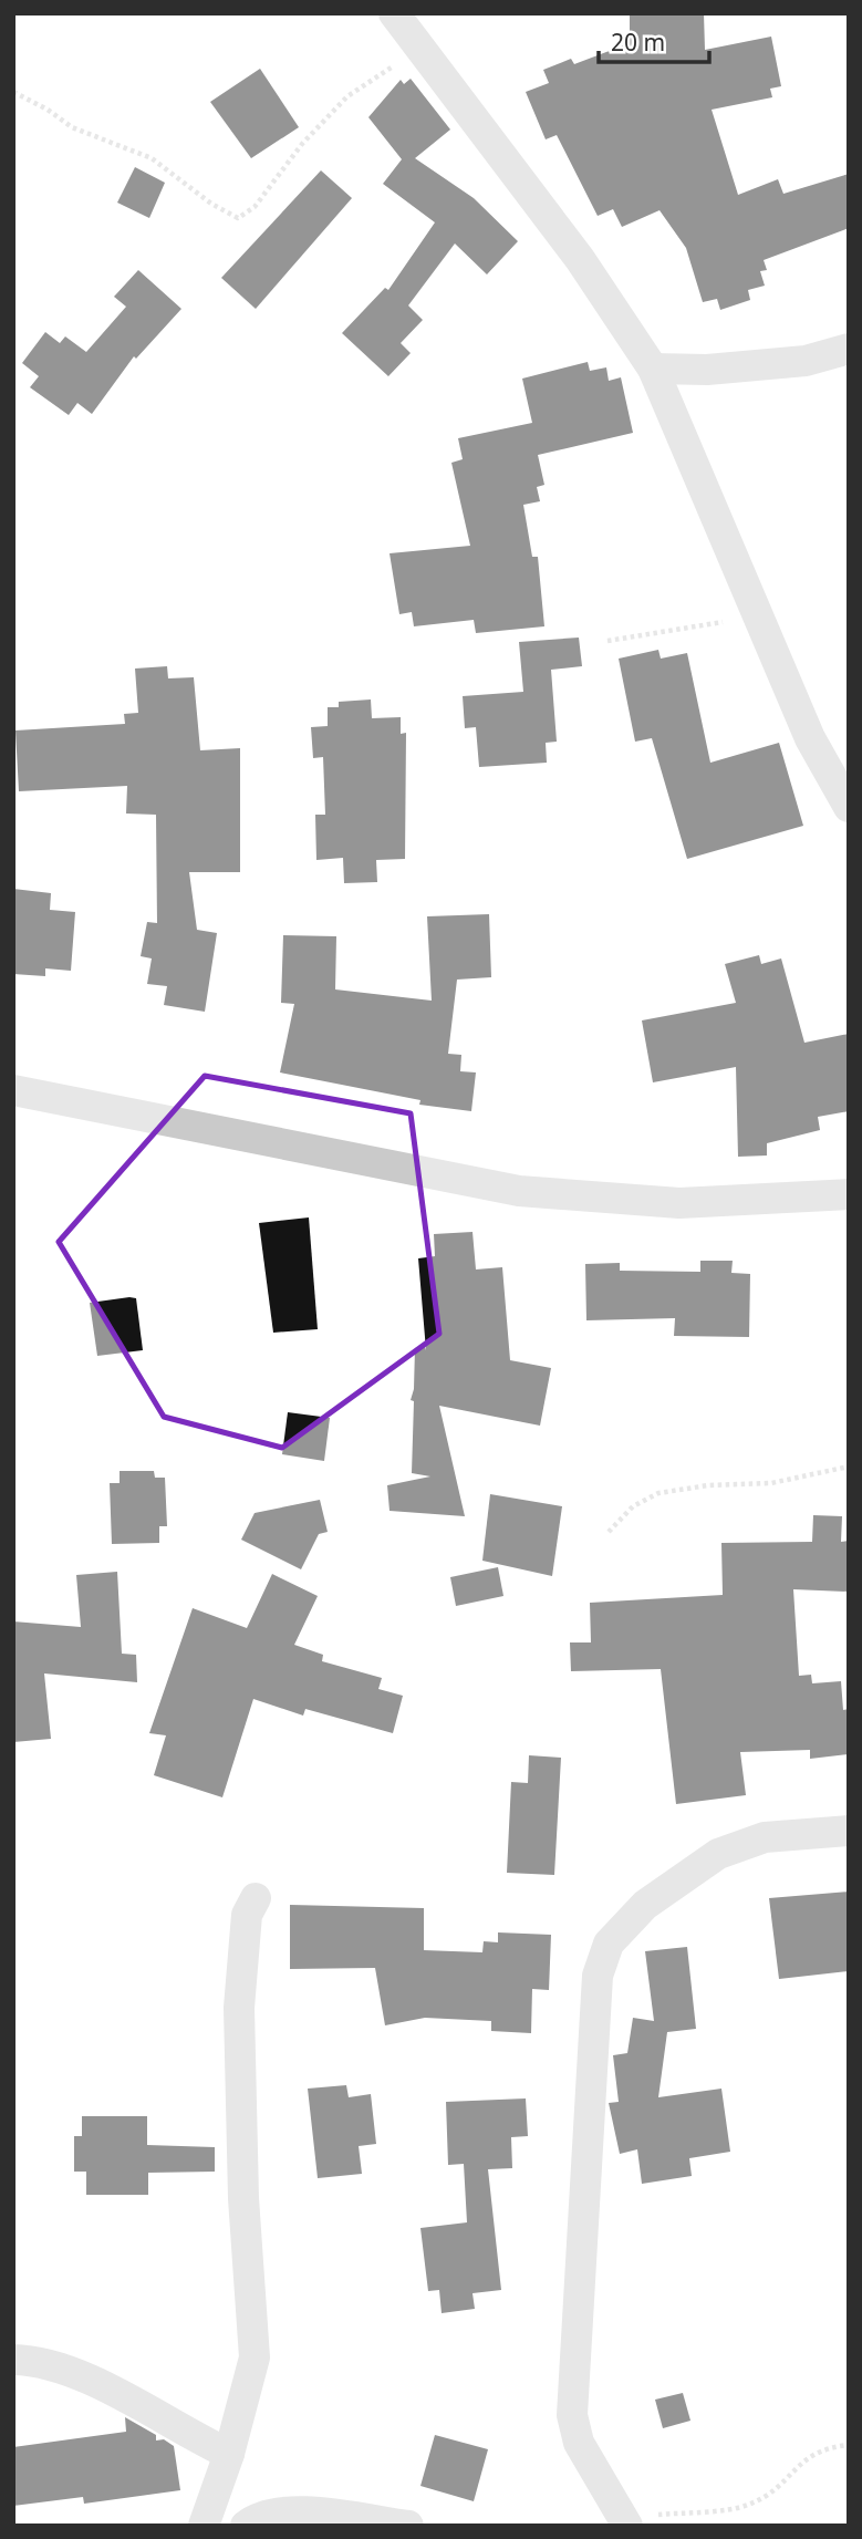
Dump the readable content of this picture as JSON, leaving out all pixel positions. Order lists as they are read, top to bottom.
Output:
{
  "scale_bar": "20 m"
}
